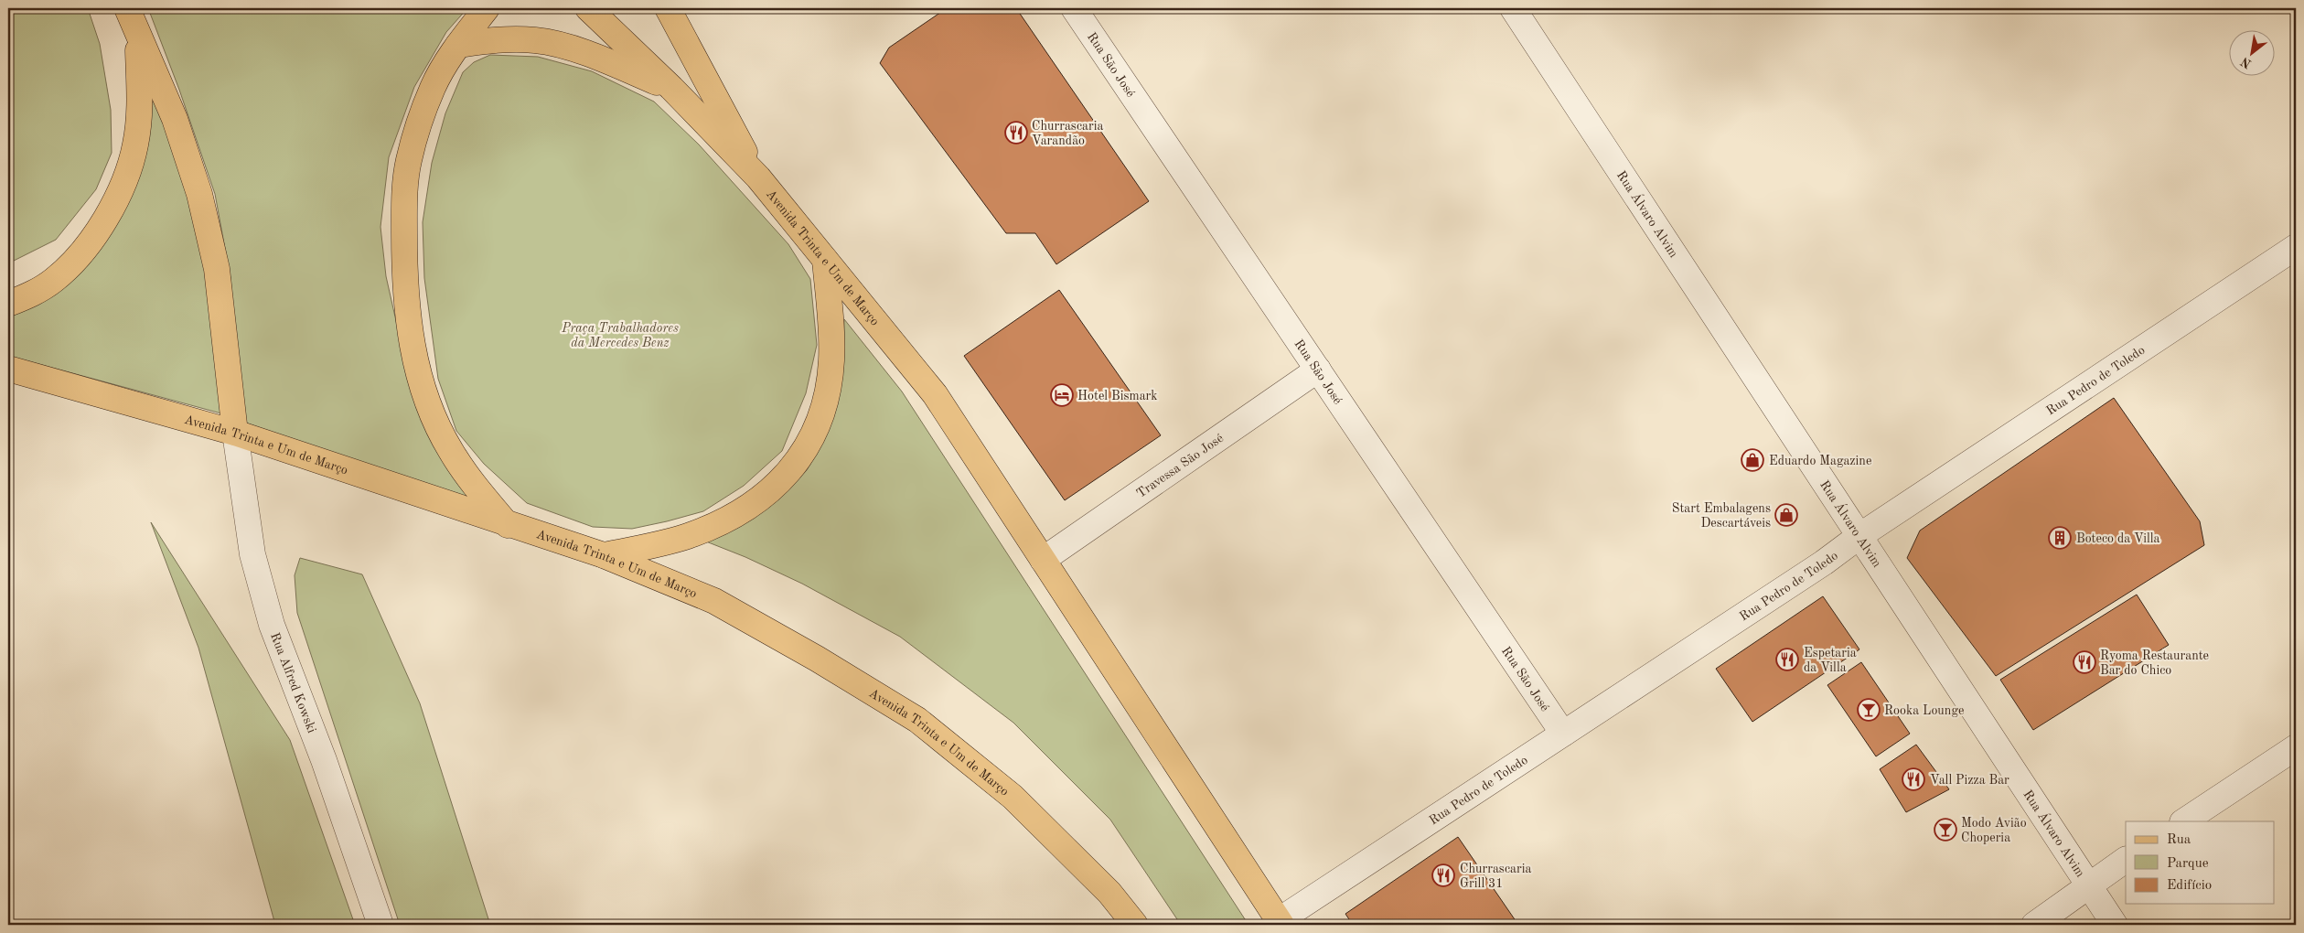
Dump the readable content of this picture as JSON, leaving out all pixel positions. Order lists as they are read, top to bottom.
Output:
{
  "streets": {
    "main road": ["Avenida Trinta e Um de Março"],
    "street": [
      "Rua São José",
      "Rua Álvaro Alvim",
      "Rua Pedro de Toledo",
      "Travessa São José",
      "Rua Alfred Kowski"
    ]
  },
  "crossings": [
    ["Rua São José", "Rua Pedro de Toledo"],
    ["Rua São José", "Travessa São José"],
    ["Rua Álvaro Alvim", "Rua Pedro de Toledo"],
    ["Avenida Trinta e Um de Março", "Rua Pedro de Toledo"],
    ["Avenida Trinta e Um de Março", "Travessa São José"],
    ["Avenida Trinta e Um de Março", "Rua Alfred Kowski"]
  ],
  "parks": ["Praça Trabalhadores da Mercedes Benz"],
  "places": {
    "restaurant": [
      "Churrascaria Varandão",
      "Espetaria da Villa",
      "Ryoma Restaurante Bar do Chico",
      "Vall Pizza Bar",
      "Churrascaria Grill 31"
    ],
    "hotel": ["Hotel Bismark"],
    "shop": ["Eduardo Magazine", "Start Embalagens Descartáveis"],
    "building": ["Boteco da Villa"],
    "bar": ["Rooka Lounge", "Modo Avião Choperia"]
  },
  "legend": ["Rua", "Parque", "Edifício"],
  "north": "bottom left"
}
